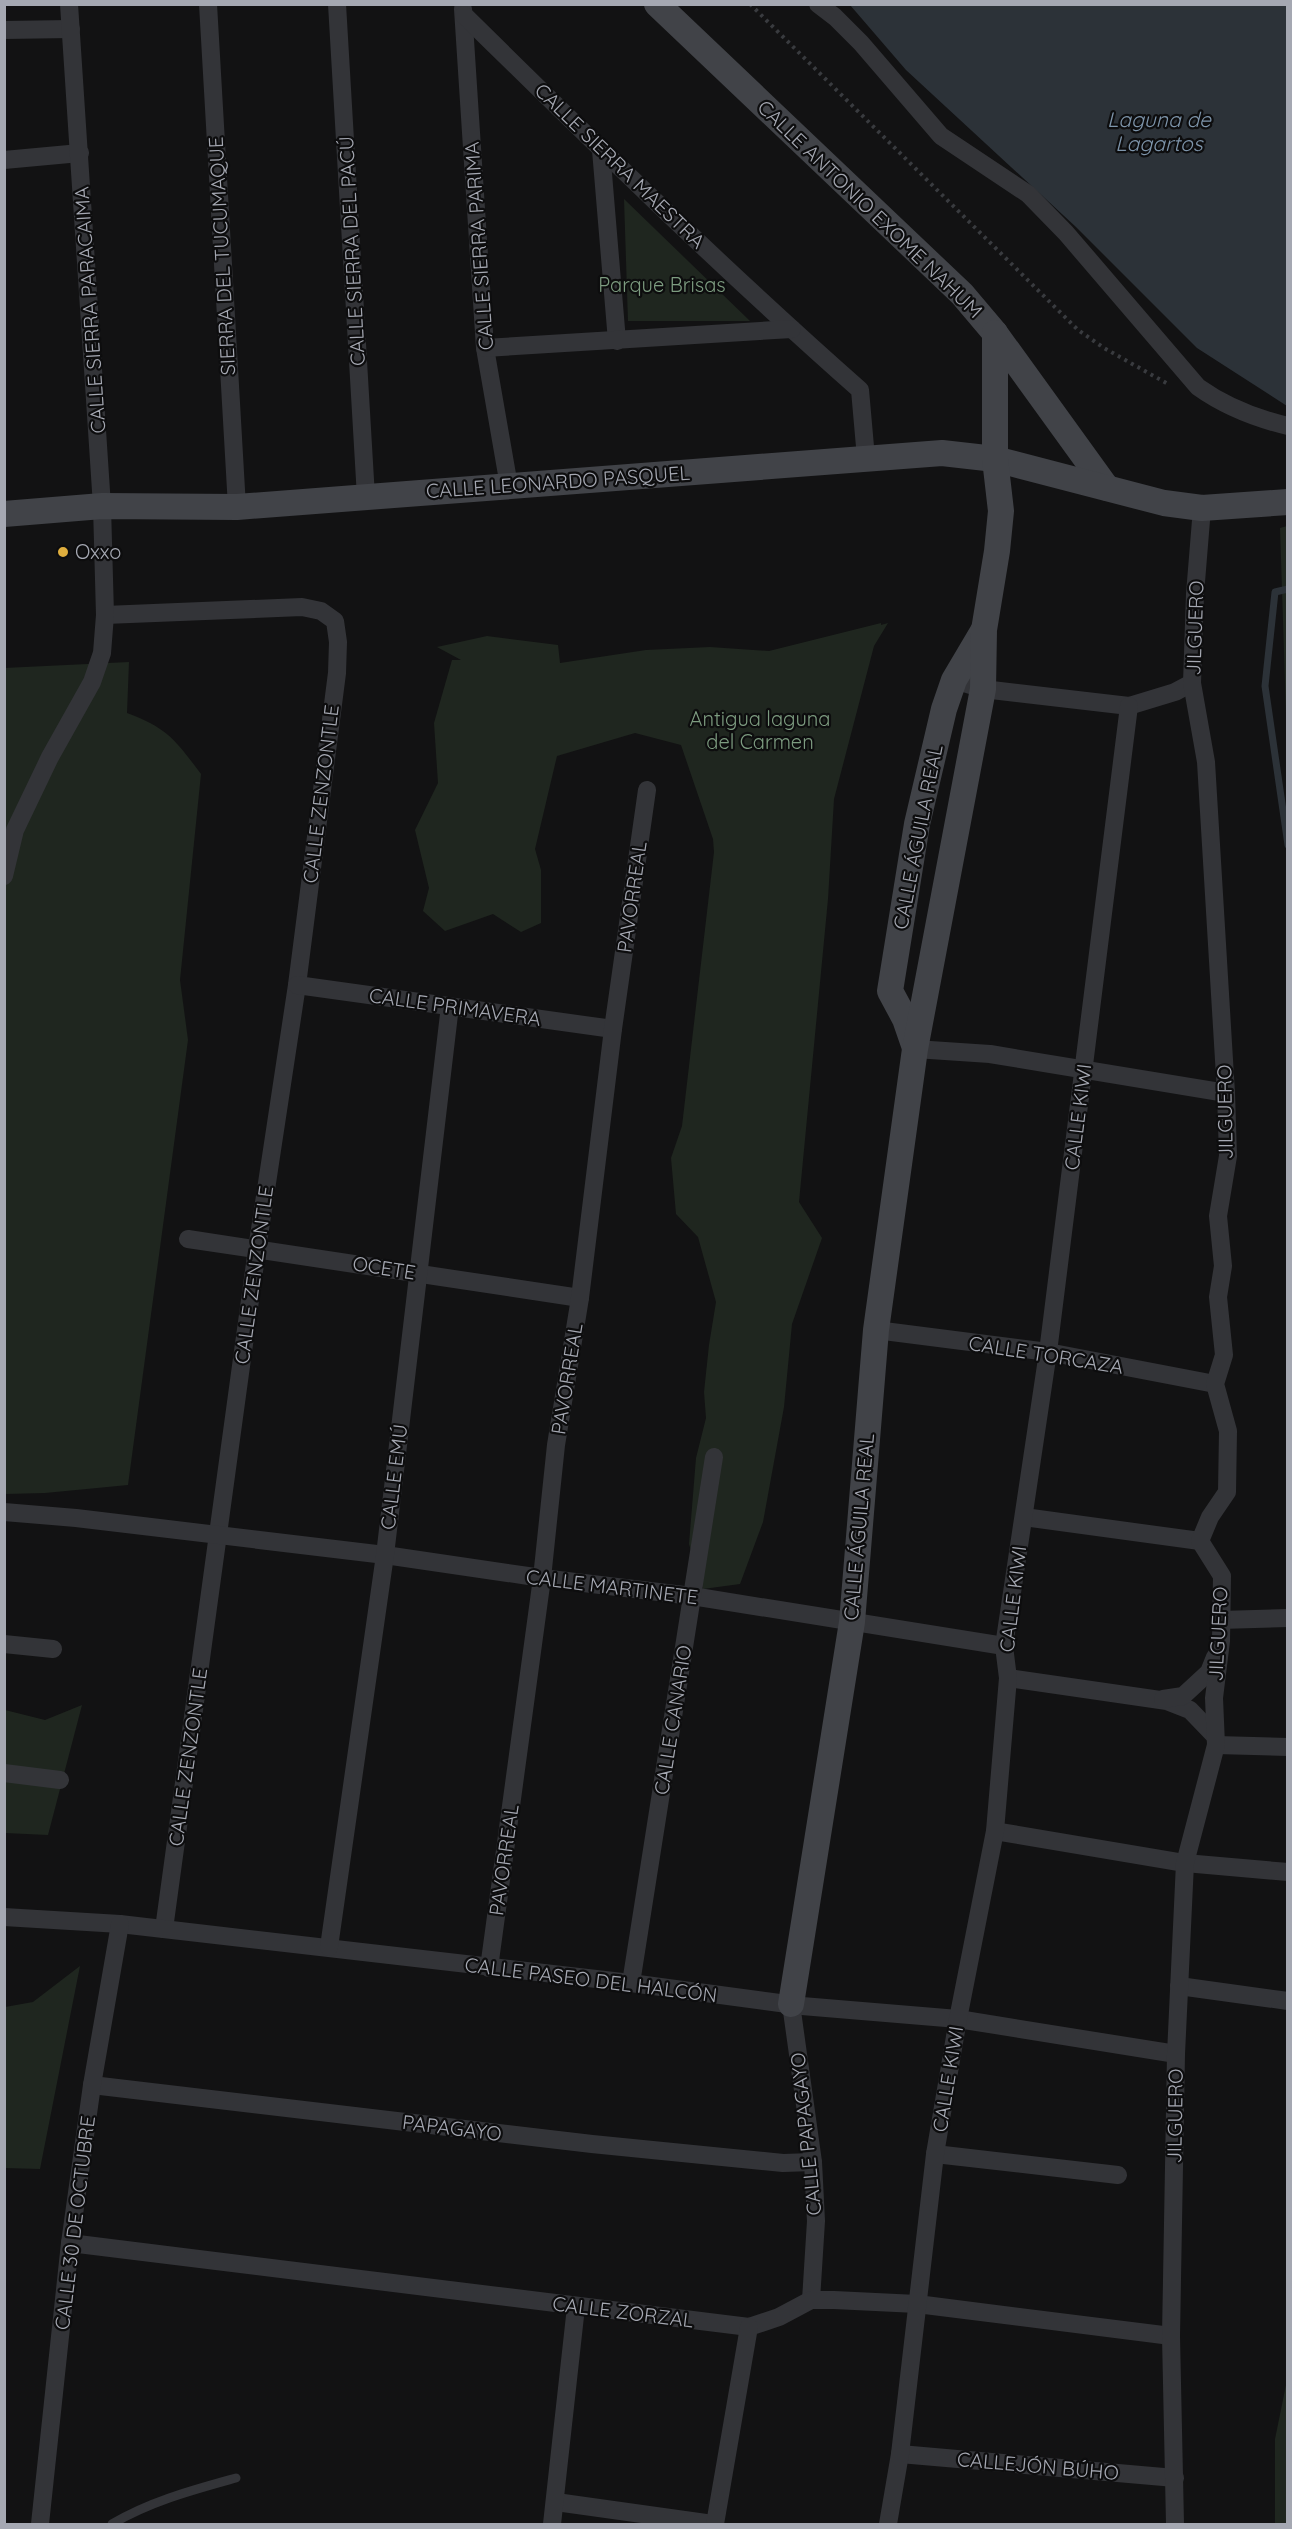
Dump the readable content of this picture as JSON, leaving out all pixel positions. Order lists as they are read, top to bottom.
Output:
{
  "streets": {
    "street": [
      "CALLE SIERRA MAESTRA",
      "CALLE ANTONIO EXOME NAHUM",
      "CALLE SIERRA PARIMA",
      "CALLE SIERRA DEL PACÚ",
      "SIERRA DEL TUCUMAQUE",
      "CALLE SIERRA PARACAIMA",
      "CALLE LEONARDO PASQUEL",
      "JILGUERO",
      "CALLE ZENZONTLE",
      "CALLE ÁGUILA REAL",
      "PAVORREAL",
      "CALLE PRIMAVERA",
      "CALLE KIWI",
      "OCETE",
      "CALLE TORCAZA",
      "CALLE EMÚ",
      "CALLE MARTINETE",
      "CALLE CANARIO",
      "CALLE PASEO DEL HALCÓN",
      "PAPAGAYO",
      "CALLE PAPAGAYO",
      "CALLE 30 DE OCTUBRE",
      "CALLE ZORZAL",
      "CALLEJÓN BÚHO"
    ]
  },
  "crossings": [
    ["CALLE SIERRA MAESTRA", "CALLE SIERRA PARIMA"],
    ["CALLE SIERRA MAESTRA", "CALLE LEONARDO PASQUEL"],
    ["CALLE ANTONIO EXOME NAHUM", "CALLE LEONARDO PASQUEL"],
    ["CALLE ANTONIO EXOME NAHUM", "CALLE ÁGUILA REAL"],
    ["CALLE SIERRA PARIMA", "CALLE LEONARDO PASQUEL"],
    ["CALLE SIERRA DEL PACÚ", "CALLE LEONARDO PASQUEL"],
    ["SIERRA DEL TUCUMAQUE", "CALLE LEONARDO PASQUEL"],
    ["CALLE SIERRA PARACAIMA", "CALLE LEONARDO PASQUEL"],
    ["CALLE SIERRA PARACAIMA", "CALLE ZENZONTLE"],
    ["CALLE LEONARDO PASQUEL", "JILGUERO"],
    ["CALLE LEONARDO PASQUEL", "CALLE ÁGUILA REAL"],
    ["JILGUERO", "CALLE TORCAZA"],
    ["JILGUERO", "CALLE PASEO DEL HALCÓN"],
    ["JILGUERO", "CALLE ZORZAL"],
    ["JILGUERO", "CALLEJÓN BÚHO"],
    ["CALLE ZENZONTLE", "CALLE PRIMAVERA"],
    ["CALLE ZENZONTLE", "OCETE"],
    ["CALLE ZENZONTLE", "CALLE MARTINETE"],
    ["CALLE ZENZONTLE", "CALLE PASEO DEL HALCÓN"],
    ["CALLE ÁGUILA REAL", "CALLE TORCAZA"],
    ["CALLE ÁGUILA REAL", "CALLE MARTINETE"],
    ["CALLE ÁGUILA REAL", "CALLE PASEO DEL HALCÓN"],
    ["CALLE ÁGUILA REAL", "CALLE PAPAGAYO"],
    ["PAVORREAL", "CALLE PRIMAVERA"],
    ["PAVORREAL", "OCETE"],
    ["PAVORREAL", "CALLE MARTINETE"],
    ["PAVORREAL", "CALLE PASEO DEL HALCÓN"],
    ["CALLE PRIMAVERA", "CALLE EMÚ"],
    ["CALLE KIWI", "CALLE TORCAZA"],
    ["CALLE KIWI", "CALLE MARTINETE"],
    ["CALLE KIWI", "CALLE PASEO DEL HALCÓN"],
    ["CALLE KIWI", "CALLE ZORZAL"],
    ["CALLE KIWI", "CALLEJÓN BÚHO"],
    ["OCETE", "CALLE EMÚ"],
    ["CALLE EMÚ", "CALLE MARTINETE"],
    ["CALLE EMÚ", "CALLE PASEO DEL HALCÓN"],
    ["CALLE MARTINETE", "CALLE CANARIO"],
    ["CALLE CANARIO", "CALLE PASEO DEL HALCÓN"],
    ["CALLE PASEO DEL HALCÓN", "CALLE PAPAGAYO"],
    ["CALLE PASEO DEL HALCÓN", "CALLE 30 DE OCTUBRE"],
    ["PAPAGAYO", "CALLE PAPAGAYO"],
    ["PAPAGAYO", "CALLE 30 DE OCTUBRE"],
    ["CALLE PAPAGAYO", "CALLE ZORZAL"],
    ["CALLE 30 DE OCTUBRE", "CALLE ZORZAL"]
  ],
  "water": ["Laguna de Lagartos"],
  "parks": ["Parque Brisas", "Antigua laguna del Carmen"],
  "places": ["Oxxo"]
}
